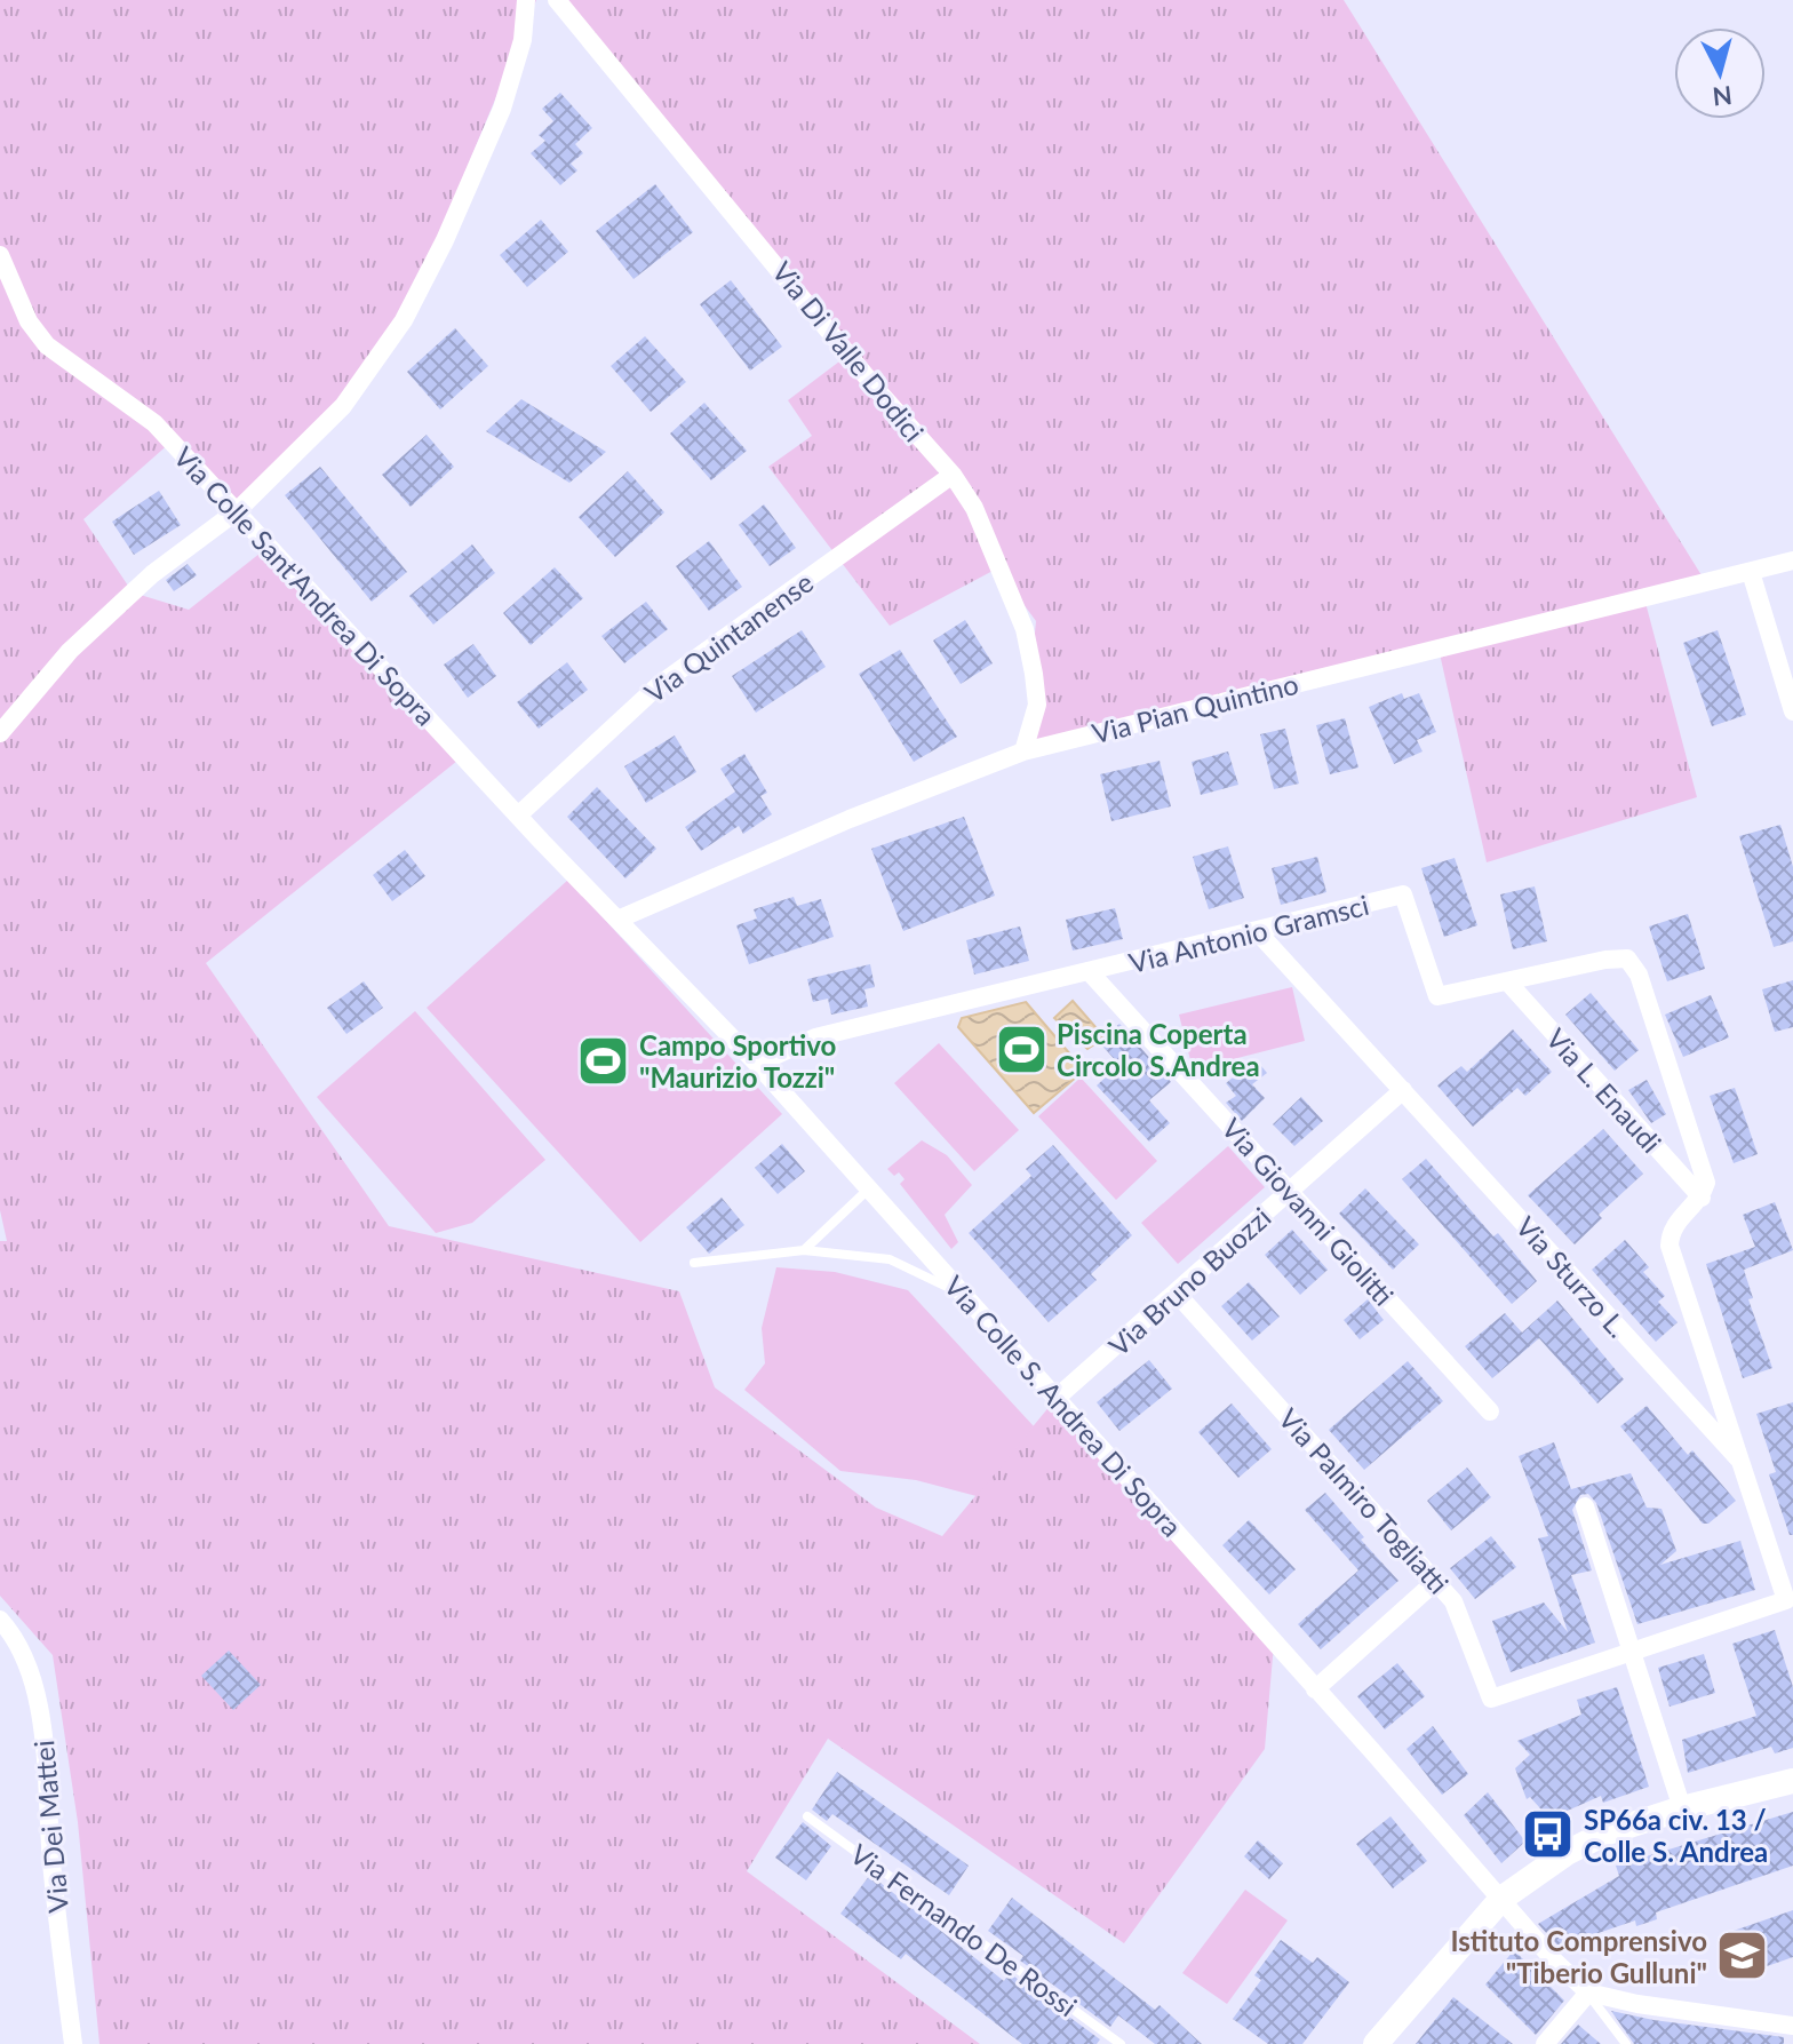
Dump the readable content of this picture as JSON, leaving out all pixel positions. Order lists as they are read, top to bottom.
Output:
{
  "streets": {
    "street": [
      "Via Di Valle Dodici",
      "Via Colle Sant'Andrea Di Sopra",
      "Via Quintanense",
      "Via Pian Quintino",
      "Via Antonio Gramsci",
      "Via L. Enaudi",
      "Via Giovanni Giolitti",
      "Via Sturzo L.",
      "Via Bruno Buozzi",
      "Via Colle S. Andrea Di Sopra",
      "Via Palmiro Togliatti",
      "Via Dei Mattei"
    ],
    "lane": ["Via Fernando De Rossi"]
  },
  "crossings": [
    ["Via Di Valle Dodici", "Via Quintanense"],
    ["Via Di Valle Dodici", "Via Pian Quintino"],
    ["Via Colle Sant'Andrea Di Sopra", "Via Quintanense"],
    ["Via Colle Sant'Andrea Di Sopra", "Via Pian Quintino"],
    ["Via Colle Sant'Andrea Di Sopra", "Via Colle S. Andrea Di Sopra"],
    ["Via Pian Quintino", "Via Colle S. Andrea Di Sopra"],
    ["Via Antonio Gramsci", "Via L. Enaudi"],
    ["Via Antonio Gramsci", "Via Giovanni Giolitti"],
    ["Via Antonio Gramsci", "Via Sturzo L."],
    ["Via Antonio Gramsci", "Via Colle S. Andrea Di Sopra"],
    ["Via Giovanni Giolitti", "Via Bruno Buozzi"],
    ["Via Sturzo L.", "Via Bruno Buozzi"],
    ["Via Bruno Buozzi", "Via Colle S. Andrea Di Sopra"],
    ["Via Bruno Buozzi", "Via Palmiro Togliatti"]
  ],
  "places": {
    "sports": ["Piscina Coperta Circolo S.Andrea", "Campo Sportivo \"Maurizio Tozzi\""],
    "bus stop": ["SP66a civ. 13 / Colle S. Andrea"],
    "school or university": ["Istituto Comprensivo \"Tiberio Gulluni\""]
  },
  "north": "bottom"
}
